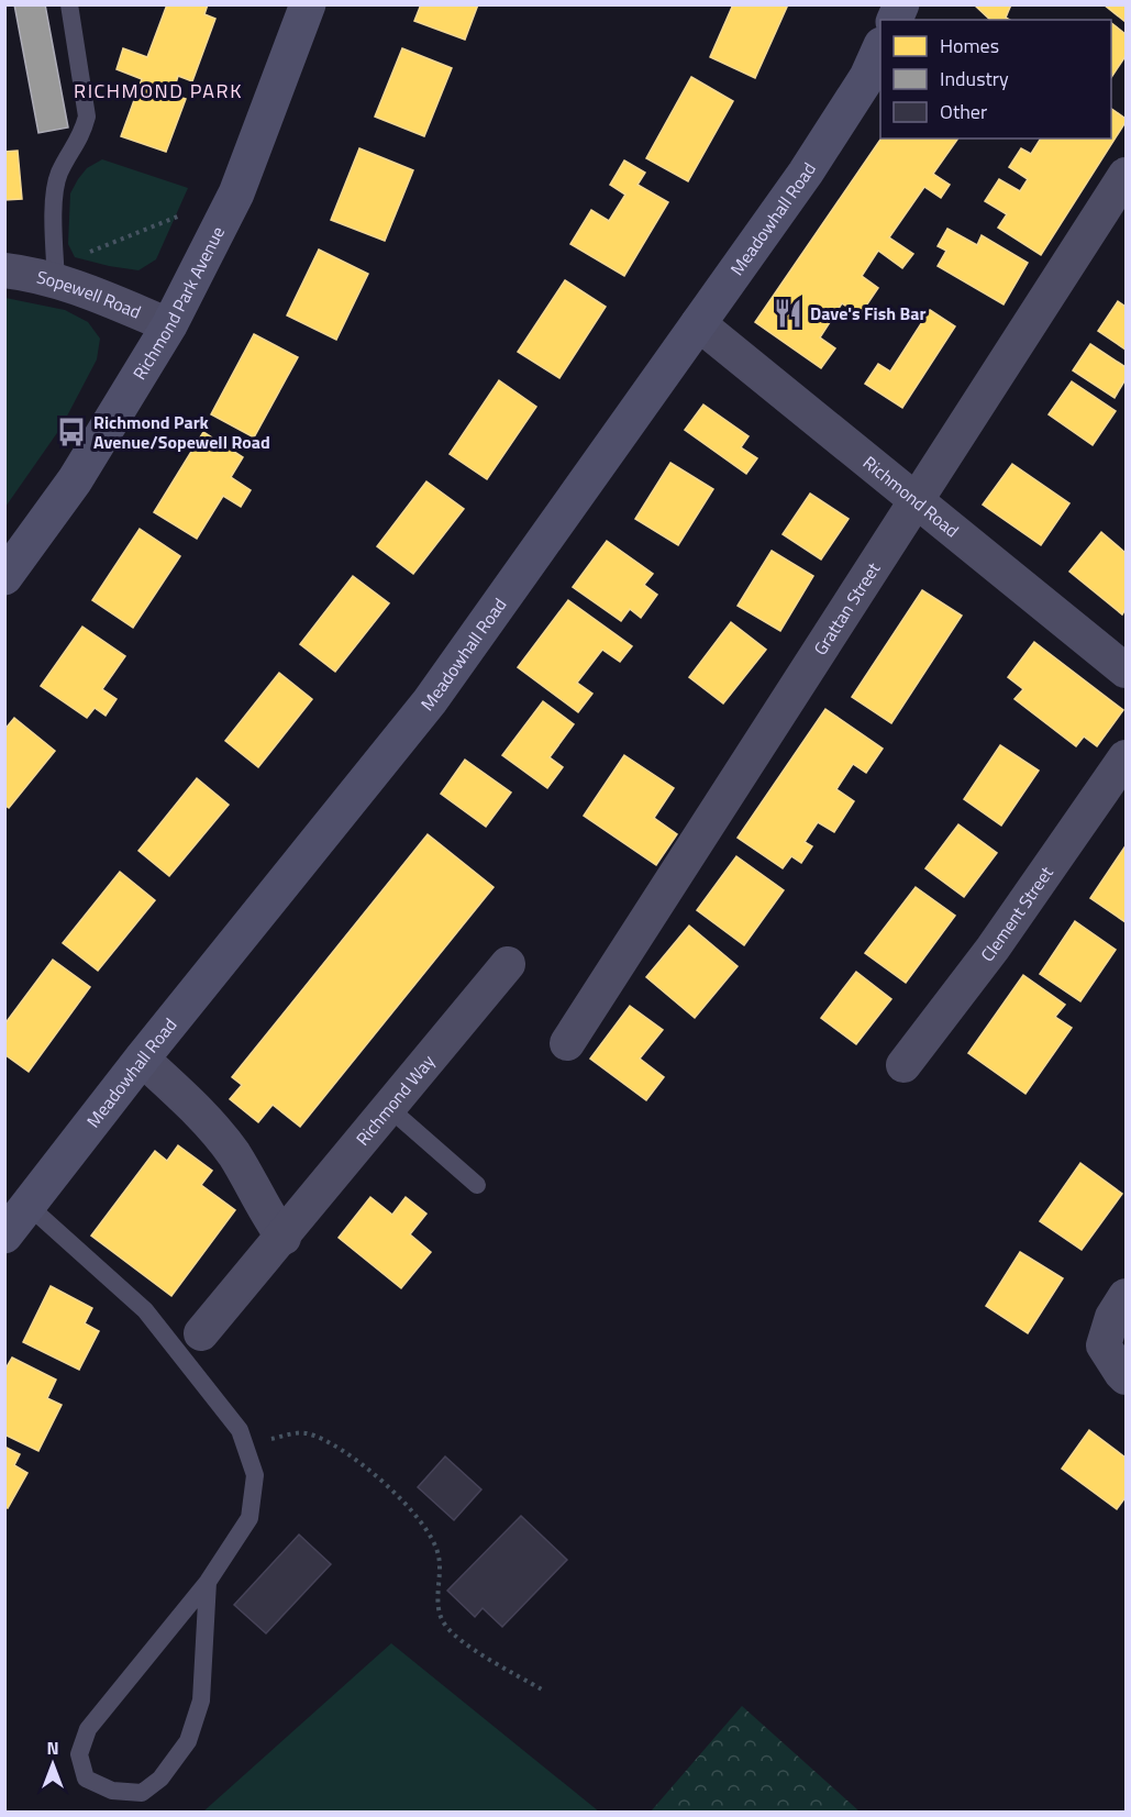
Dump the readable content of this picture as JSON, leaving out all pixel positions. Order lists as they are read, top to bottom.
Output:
{
  "streets": {
    "street": [
      "Meadowhall Road",
      "Sopewell Road",
      "Richmond Park Avenue",
      "Richmond Road",
      "Grattan Street",
      "Clement Street",
      "Richmond Way"
    ]
  },
  "crossings": [
    ["Meadowhall Road", "Richmond Road"],
    ["Sopewell Road", "Richmond Park Avenue"],
    ["Richmond Road", "Grattan Street"]
  ],
  "districts": ["RICHMOND PARK"],
  "places": {
    "restaurant": ["Dave's Fish Bar"],
    "bus stop": ["Richmond Park Avenue/Sopewell Road"]
  },
  "legend": ["Homes", "Industry", "Other"],
  "north": "top"
}
